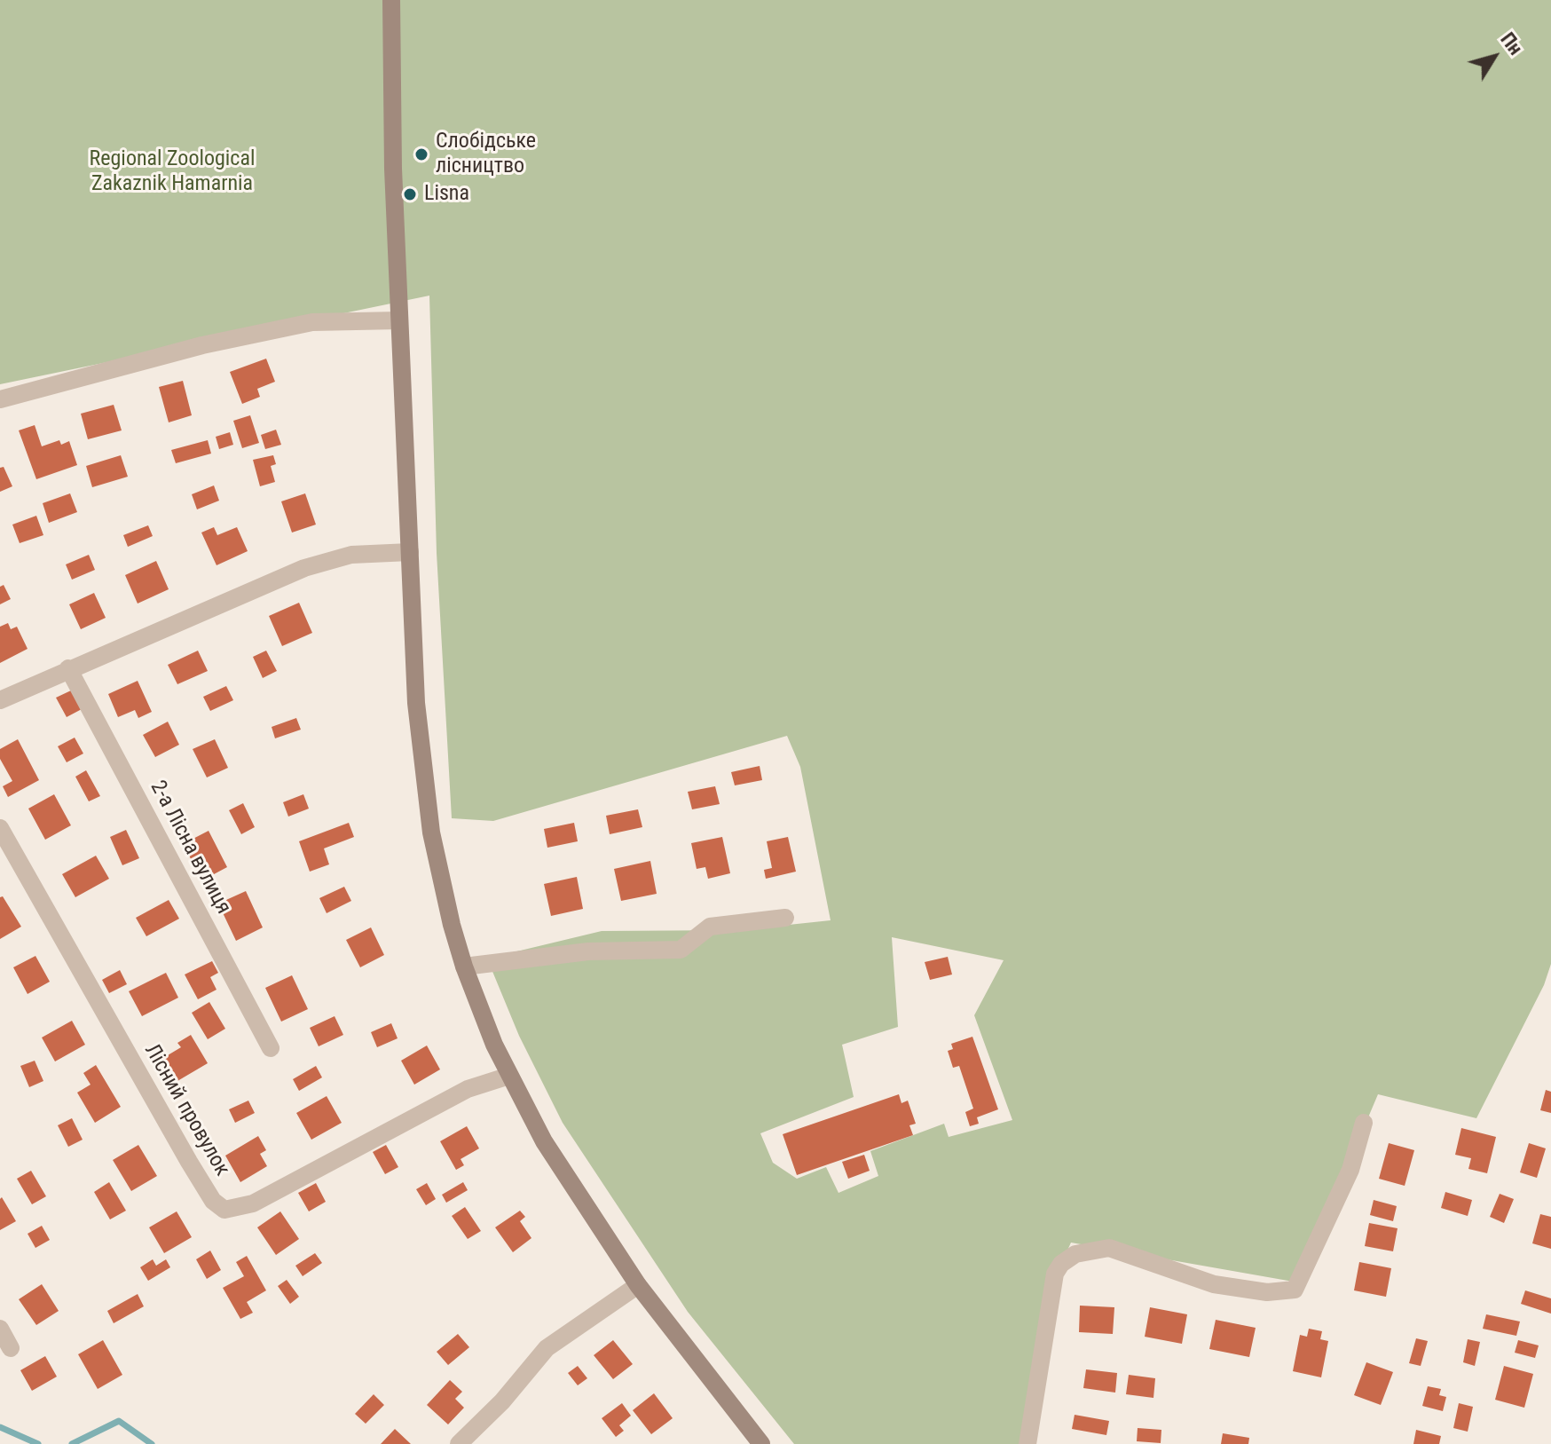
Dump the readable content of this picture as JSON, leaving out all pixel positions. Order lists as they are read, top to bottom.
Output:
{
  "streets": {
    "street": ["2-а Лісна вулиця", "Лісний провулок"]
  },
  "parks": ["Regional Zoological Zakaznik Hamarnia"],
  "places": ["Слобідське лісництво", "Lisna"],
  "north": "top right"
}
